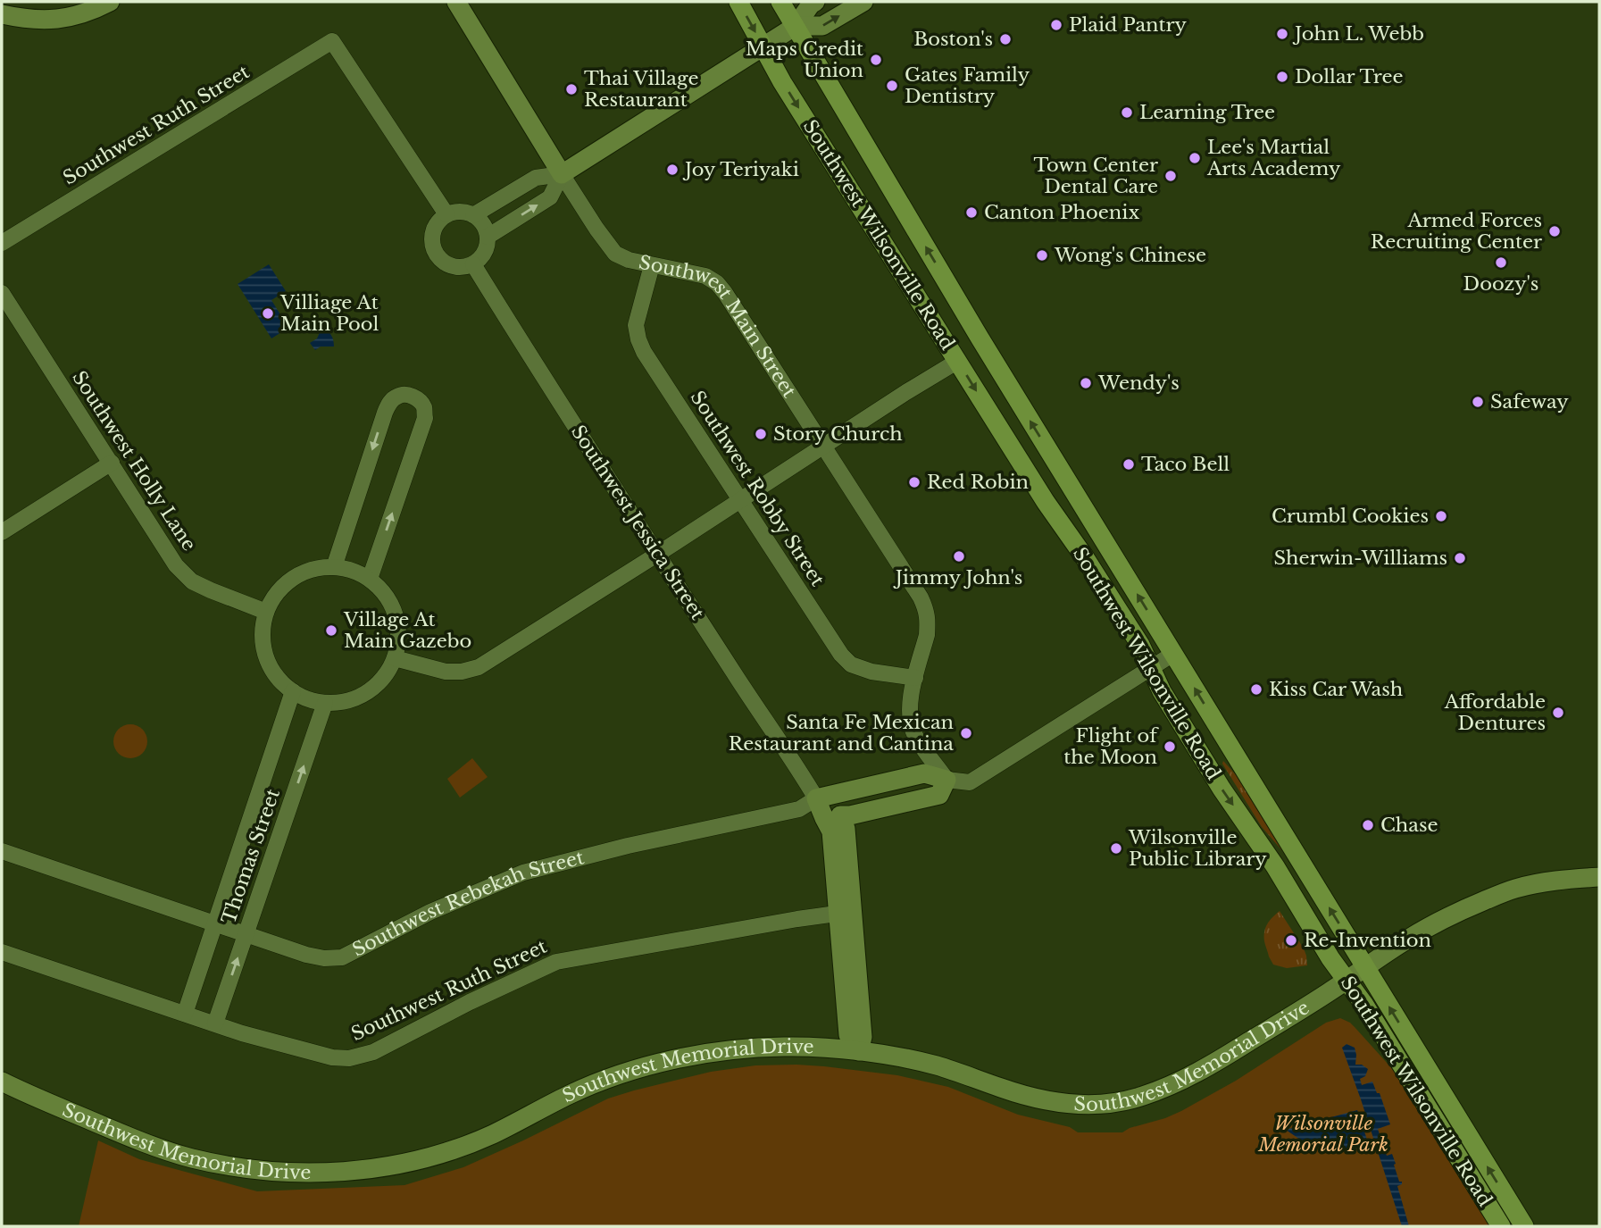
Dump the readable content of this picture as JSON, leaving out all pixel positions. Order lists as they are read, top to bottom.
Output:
{
  "streets": {
    "main road": ["Southwest Wilsonville Road"],
    "street": [
      "Southwest Ruth Street",
      "Southwest Main Street",
      "Southwest Holly Lane",
      "Southwest Robby Street",
      "Southwest Jessica Street",
      "Thomas Street",
      "Southwest Rebekah Street",
      "Southwest Memorial Drive"
    ]
  },
  "crossings": [
    ["Southwest Ruth Street", "Southwest Jessica Street"],
    ["Southwest Ruth Street", "Thomas Street"],
    ["Southwest Wilsonville Road", "Southwest Rebekah Street"],
    ["Southwest Wilsonville Road", "Southwest Memorial Drive"],
    ["Southwest Main Street", "Southwest Robby Street"],
    ["Southwest Main Street", "Southwest Rebekah Street"],
    ["Southwest Holly Lane", "Thomas Street"],
    ["Southwest Jessica Street", "Southwest Rebekah Street"],
    ["Thomas Street", "Southwest Rebekah Street"]
  ],
  "parks": ["Wilsonville Memorial Park"],
  "places": [
    "Plaid Pantry",
    "John L. Webb",
    "Boston's",
    "Maps Credit Union",
    "Dollar Tree",
    "Gates Family Dentistry",
    "Thai Village Restaurant",
    "Learning Tree",
    "Lee's Martial Arts Academy",
    "Joy Teriyaki",
    "Town Center Dental Care",
    "Canton Phoenix",
    "Armed Forces Recruiting Center",
    "Wong's Chinese",
    "Doozy's",
    "Villiage At Main Pool",
    "Wendy's",
    "Safeway",
    "Story Church",
    "Taco Bell",
    "Red Robin",
    "Crumbl Cookies",
    "Jimmy John's",
    "Sherwin-Williams",
    "Village At Main Gazebo",
    "Kiss Car Wash",
    "Affordable Dentures",
    "Santa Fe Mexican Restaurant and Cantina",
    "Flight of the Moon",
    "Chase",
    "Wilsonville Public Library",
    "Re-Invention"
  ]
}
